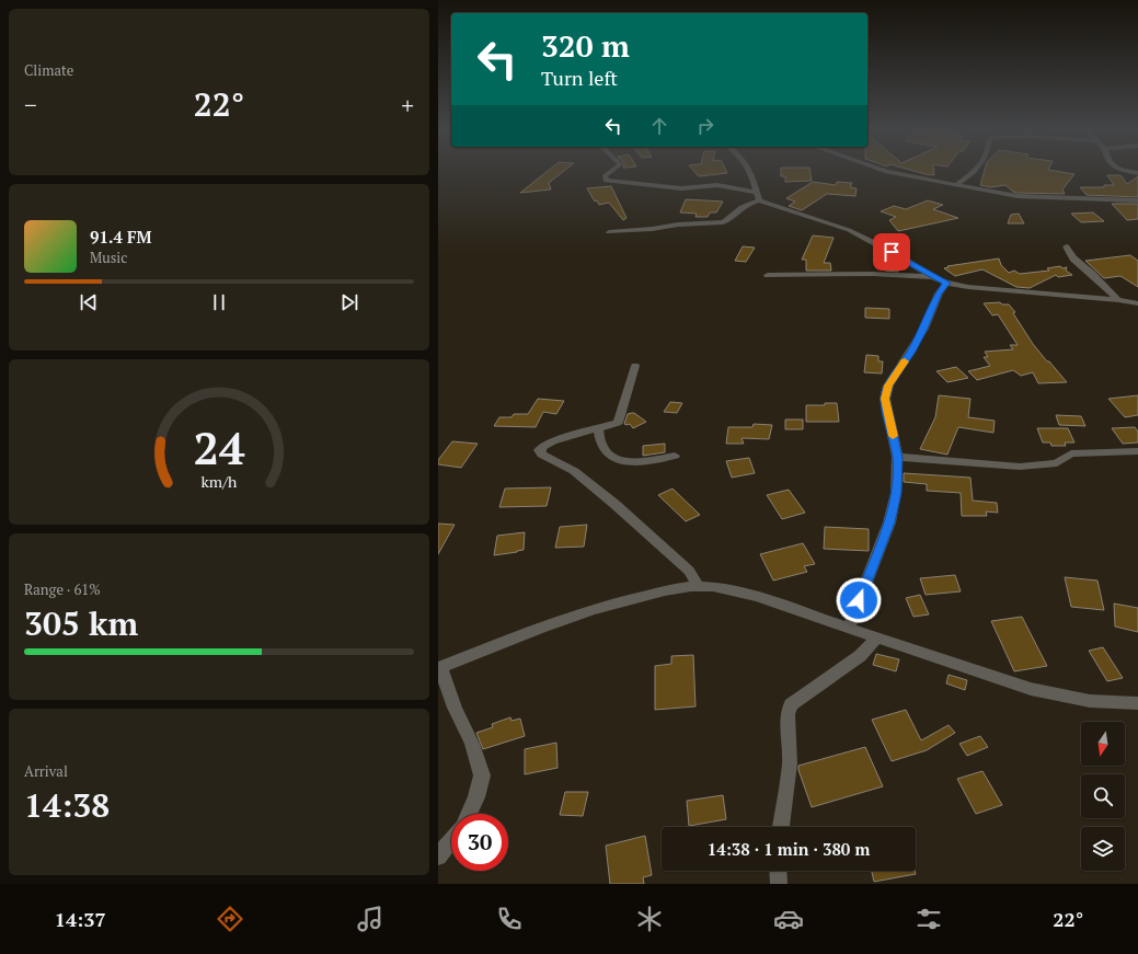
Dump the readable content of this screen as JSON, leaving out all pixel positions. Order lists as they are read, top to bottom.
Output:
{
  "north": "bottom",
  "page": {
    "tile": [
      "Climate",
      ["Range · 61%", "305 km"],
      ["Arrival", "14:38"]
    ],
    "turn": ["320 m", "Turn left"],
    "heat": ["−", "22°", "+"],
    "song": ["91.4 FM", "Music"],
    "limit": "30",
    "trip": "14:38 · 1 min · 380 m",
    "tabs": ["14:37", "22°"],
    "gauge": ["24", "km/h"]
  }
}
